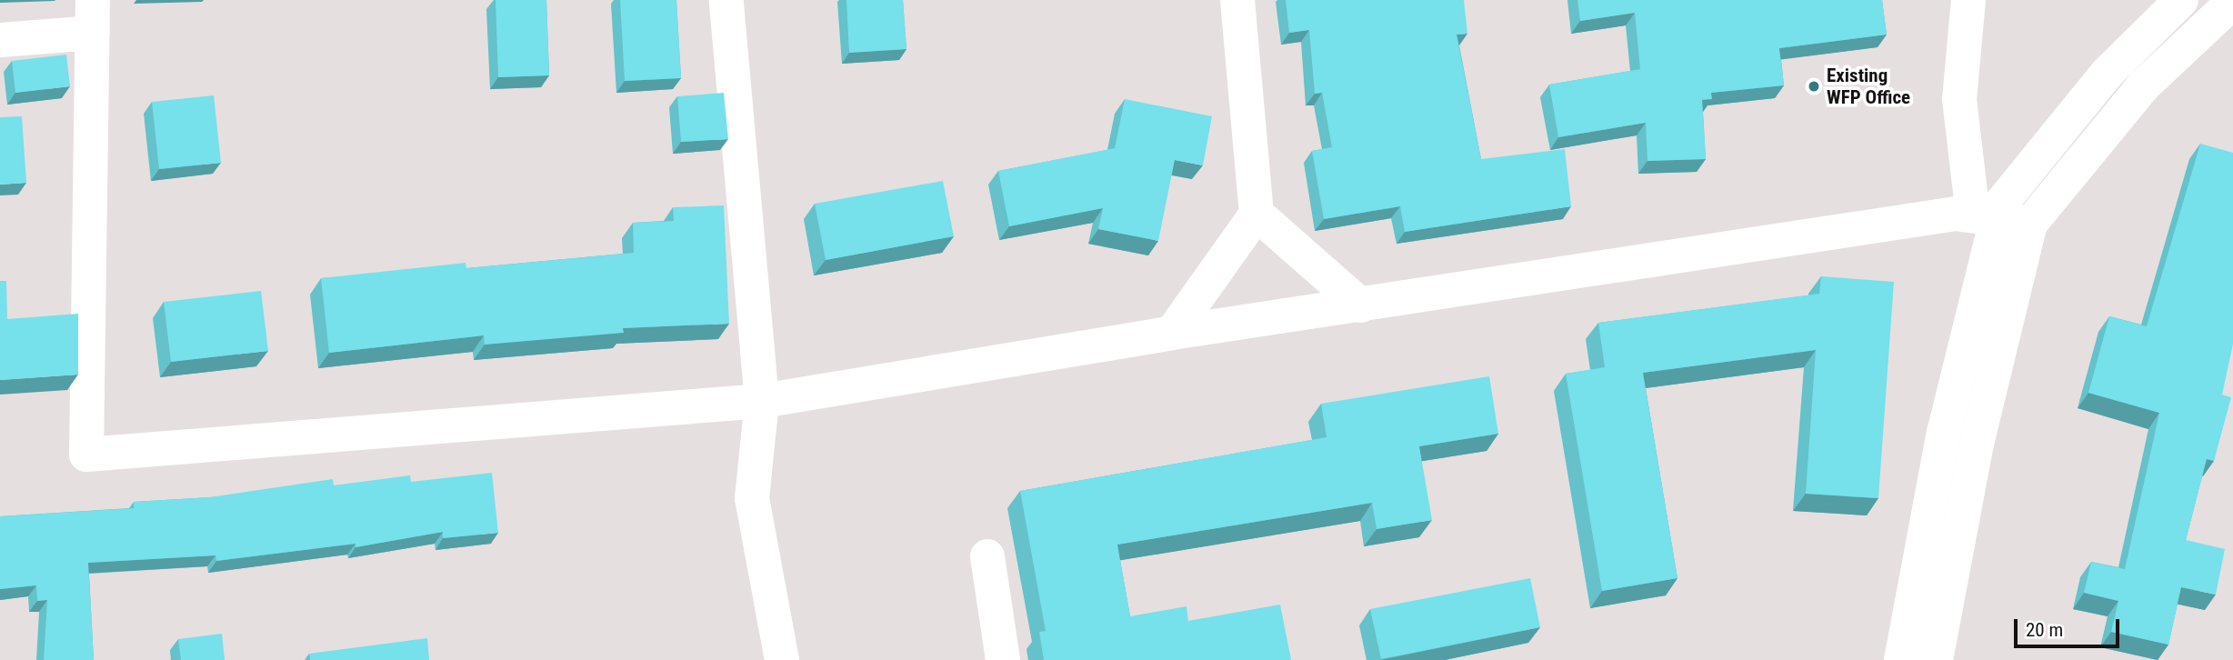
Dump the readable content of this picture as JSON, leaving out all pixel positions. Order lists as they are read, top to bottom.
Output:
{
  "places": ["Existing WFP Office"],
  "scale_bar": "20 m"
}
